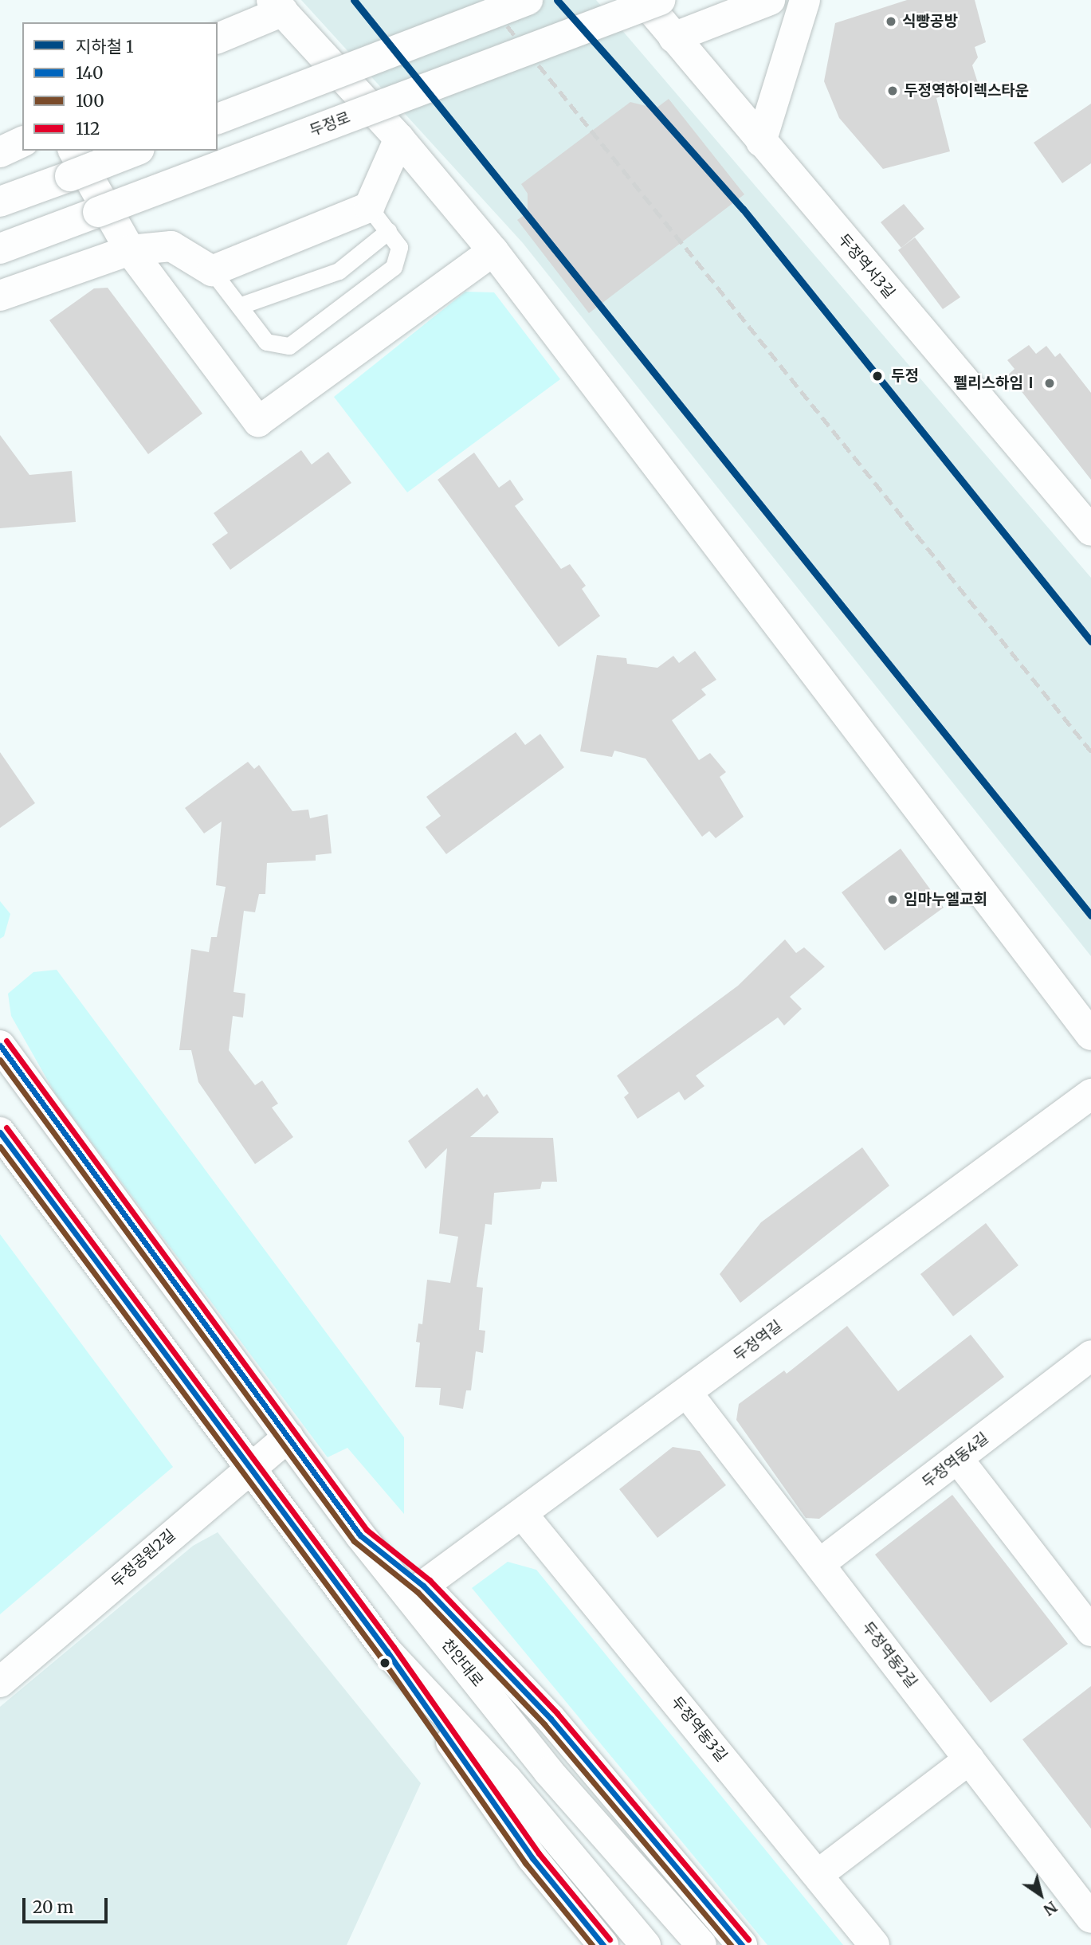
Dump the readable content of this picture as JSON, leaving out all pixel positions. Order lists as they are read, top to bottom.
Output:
{
  "streets": {
    "street": [
      "두정로",
      "두정역서3길",
      "두정역길",
      "두정역동4길",
      "두정공원2길",
      "두정역동2길",
      "천안대로",
      "두정역동3길"
    ]
  },
  "crossings": [
    ["두정역길", "두정역동2길"],
    ["두정역길", "두정역동3길"],
    ["두정역동4길", "두정역동2길"],
    ["두정공원2길", "천안대로"]
  ],
  "places": [
    "식빵공방",
    "두정역하이렉스타운",
    "두정",
    "펠리스하임Ⅰ",
    "임마누엘교회"
  ],
  "lines": [
    "metro line 1",
    "transit line 112",
    "transit line 140",
    "transit line 100"
  ],
  "legend": [
    "지하철 1",
    "140",
    "100",
    "112"
  ],
  "scale_bar": "20 m",
  "north": "bottom right"
}
